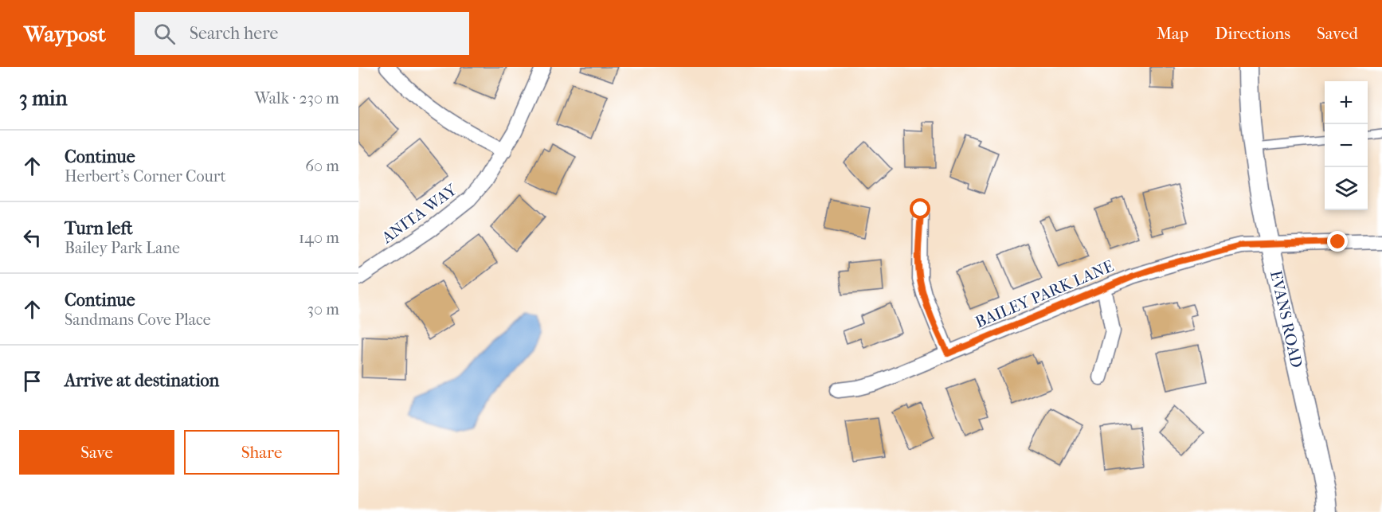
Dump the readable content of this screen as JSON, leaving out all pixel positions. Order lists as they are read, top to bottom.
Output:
{
  "streets": {
    "main road": ["EVANS ROAD"],
    "street": ["ANITA WAY", "BAILEY PARK LANE"]
  },
  "crossings": [
    ["BAILEY PARK LANE", "EVANS ROAD"]
  ],
  "page": {
    "header": "Waypost",
    "search": "Search here",
    "nav": ["Map", "Directions", "Saved"],
    "heading": ["3 min", "Walk · 230 m"],
    "map_buttons": ["+", "−"],
    "list": [
      ["Continue", "Herbert's Corner Court", "60 m"],
      ["Turn left", "Bailey Park Lane", "140 m"],
      ["Continue", "Sandmans Cove Place", "30 m"],
      "Arrive at destination"
    ],
    "buttons": ["Save", "Share"]
  }
}
